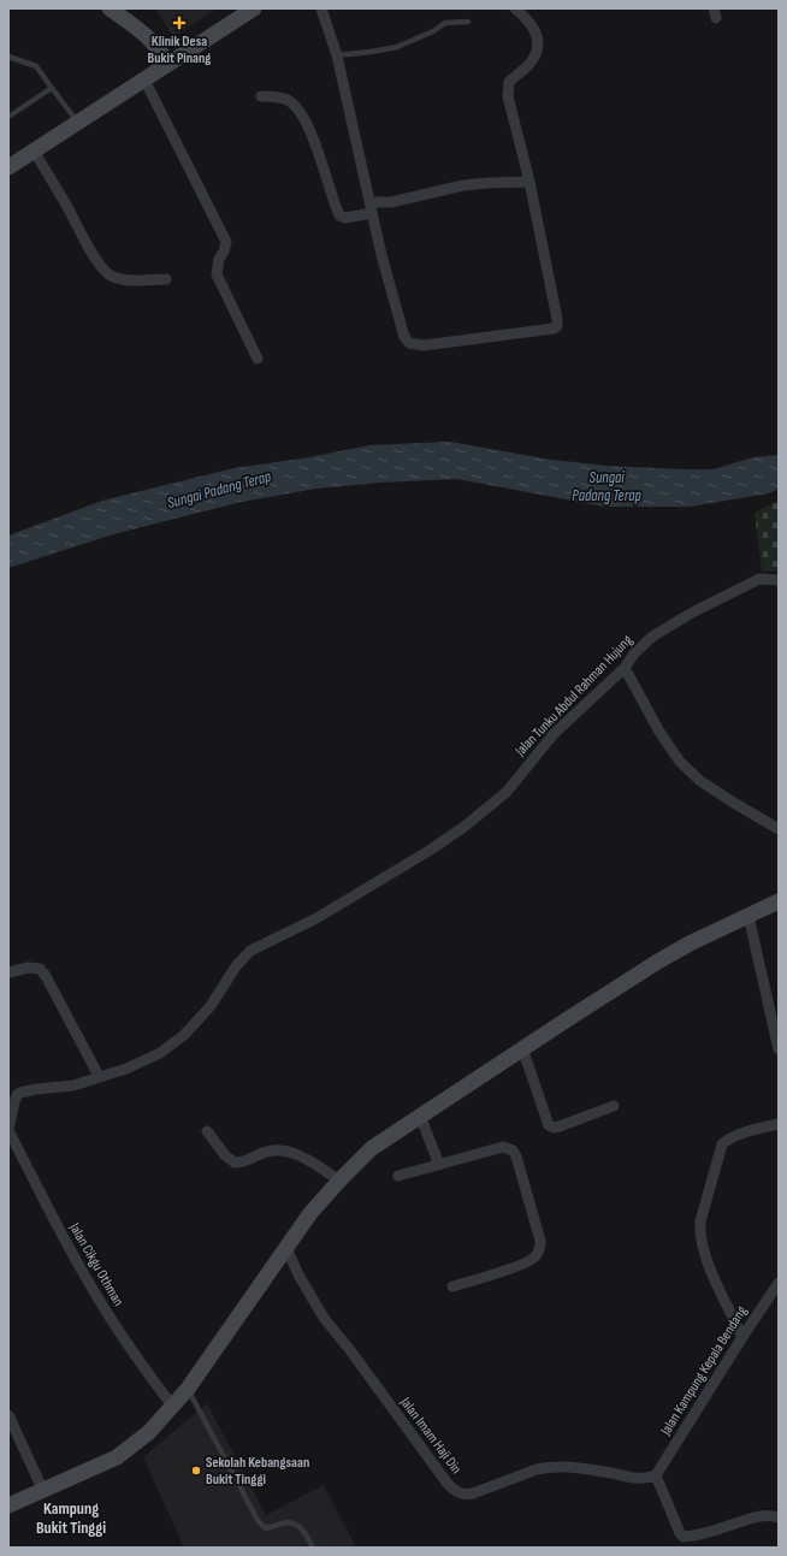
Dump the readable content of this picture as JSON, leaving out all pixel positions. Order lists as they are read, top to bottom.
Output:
{
  "streets": {
    "street": [
      "Jalan Tunku Abdul Rahman Hujung",
      "Jalan Cikgu Othman",
      "Jalan Kampung Kepala Bendang",
      "Jalan Imam Haji Din"
    ]
  },
  "crossings": [
    ["Jalan Kampung Kepala Bendang", "Jalan Imam Haji Din"]
  ],
  "districts": ["Kampung Bukit Tinggi"],
  "water": ["Sungai Padang Terap"],
  "places": {
    "health": ["Klinik Desa Bukit Pinang"],
    "other": ["Sekolah Kebangsaan Bukit Tinggi"]
  }
}
